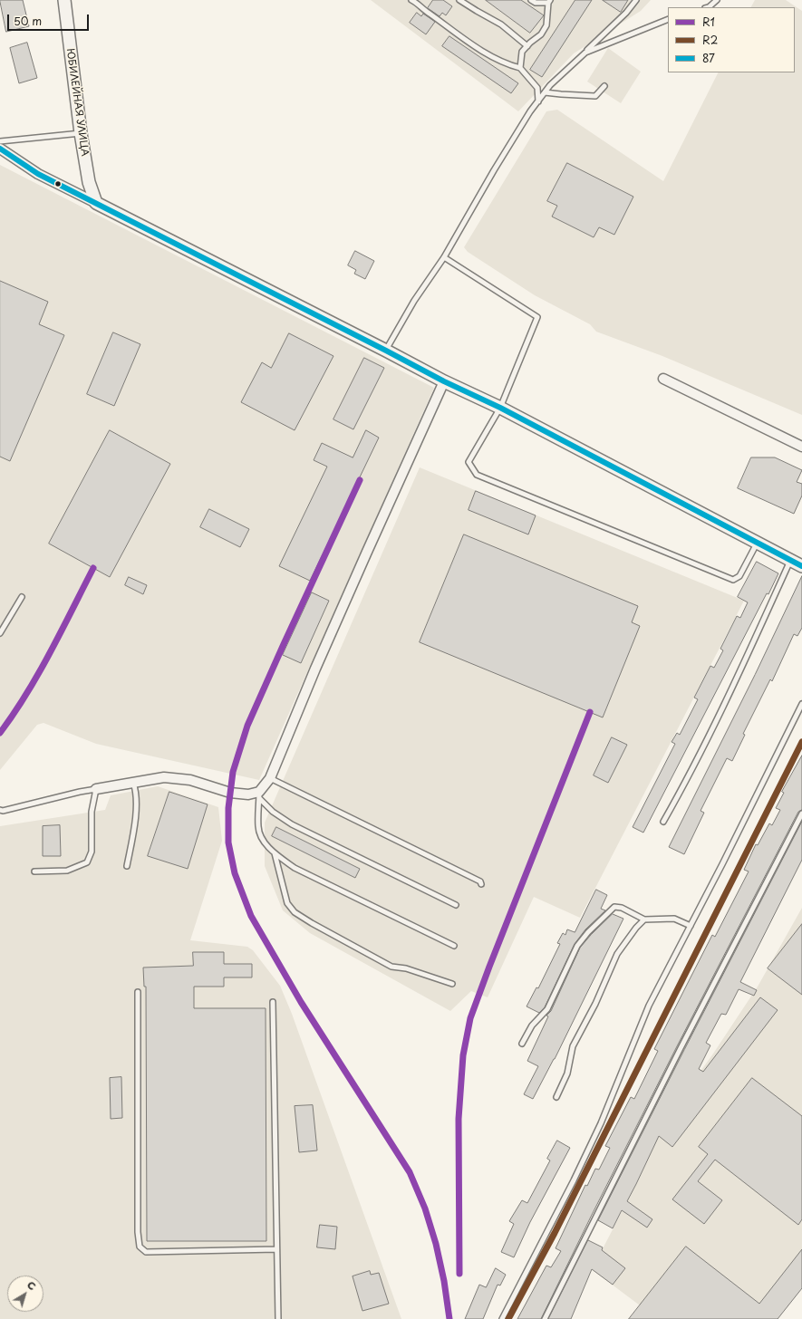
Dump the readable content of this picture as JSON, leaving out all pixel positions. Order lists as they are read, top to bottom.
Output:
{
  "streets": {
    "street": ["ЮБИЛЕЙНАЯ УЛИЦА"]
  },
  "lines": ["transit line 87", "transit line R1", "transit line R2"],
  "legend": ["R1", "R2", "87"],
  "scale_bar": "50 m",
  "north": "top right"
}
